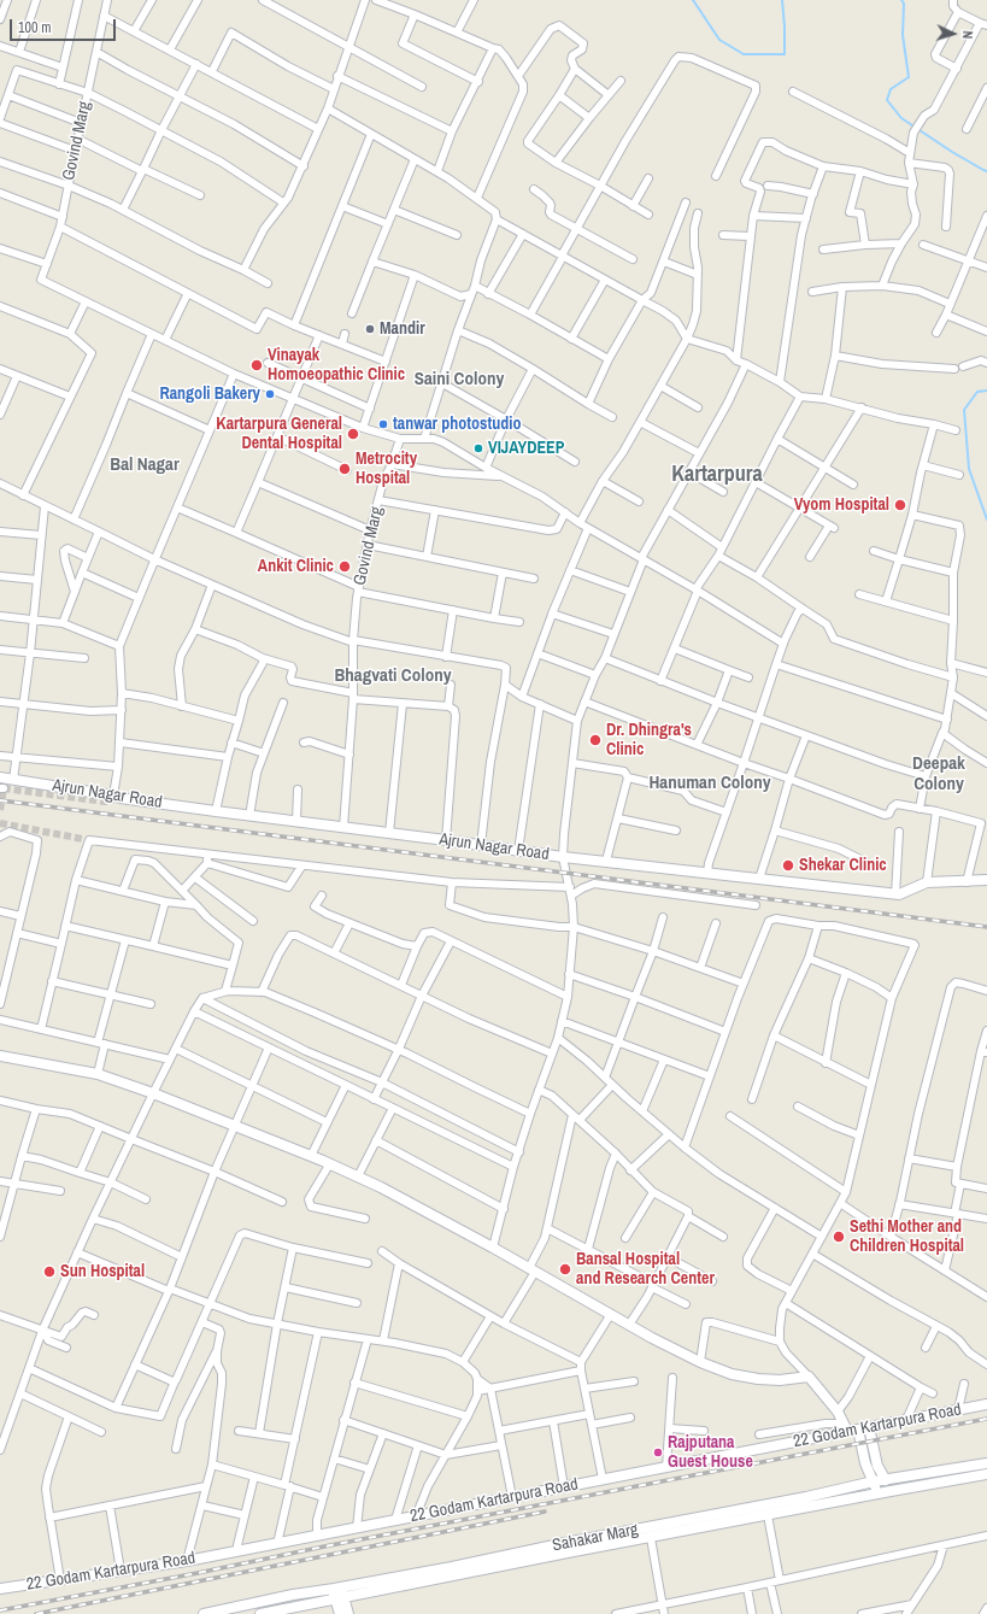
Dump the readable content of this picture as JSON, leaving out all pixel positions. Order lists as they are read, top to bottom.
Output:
{
  "streets": {
    "street": [
      "Govind Marg",
      "Ajrun Nagar Road",
      "22 Godam Kartarpura Road",
      "Sahakar Marg"
    ]
  },
  "crossings": [
    ["Govind Marg", "Ajrun Nagar Road"]
  ],
  "districts": [
    "Saini Colony",
    "Bal Nagar",
    "Kartarpura",
    "Bhagvati Colony",
    "Deepak Colony",
    "Hanuman Colony"
  ],
  "places": [
    "Mandir",
    "Vinayak Homoeopathic Clinic",
    "Rangoli Bakery",
    "tanwar photostudio",
    "Kartarpura General Dental Hospital",
    "VIJAYDEEP",
    "Metrocity Hospital",
    "Vyom Hospital",
    "Ankit Clinic",
    "Dr. Dhingra's Clinic",
    "Shekar Clinic",
    "Sethi Mother and Children Hospital",
    "Bansal Hospital and Research Center",
    "Sun Hospital",
    "Rajputana Guest House"
  ],
  "scale_bar": "100 m",
  "north": "right"
}
